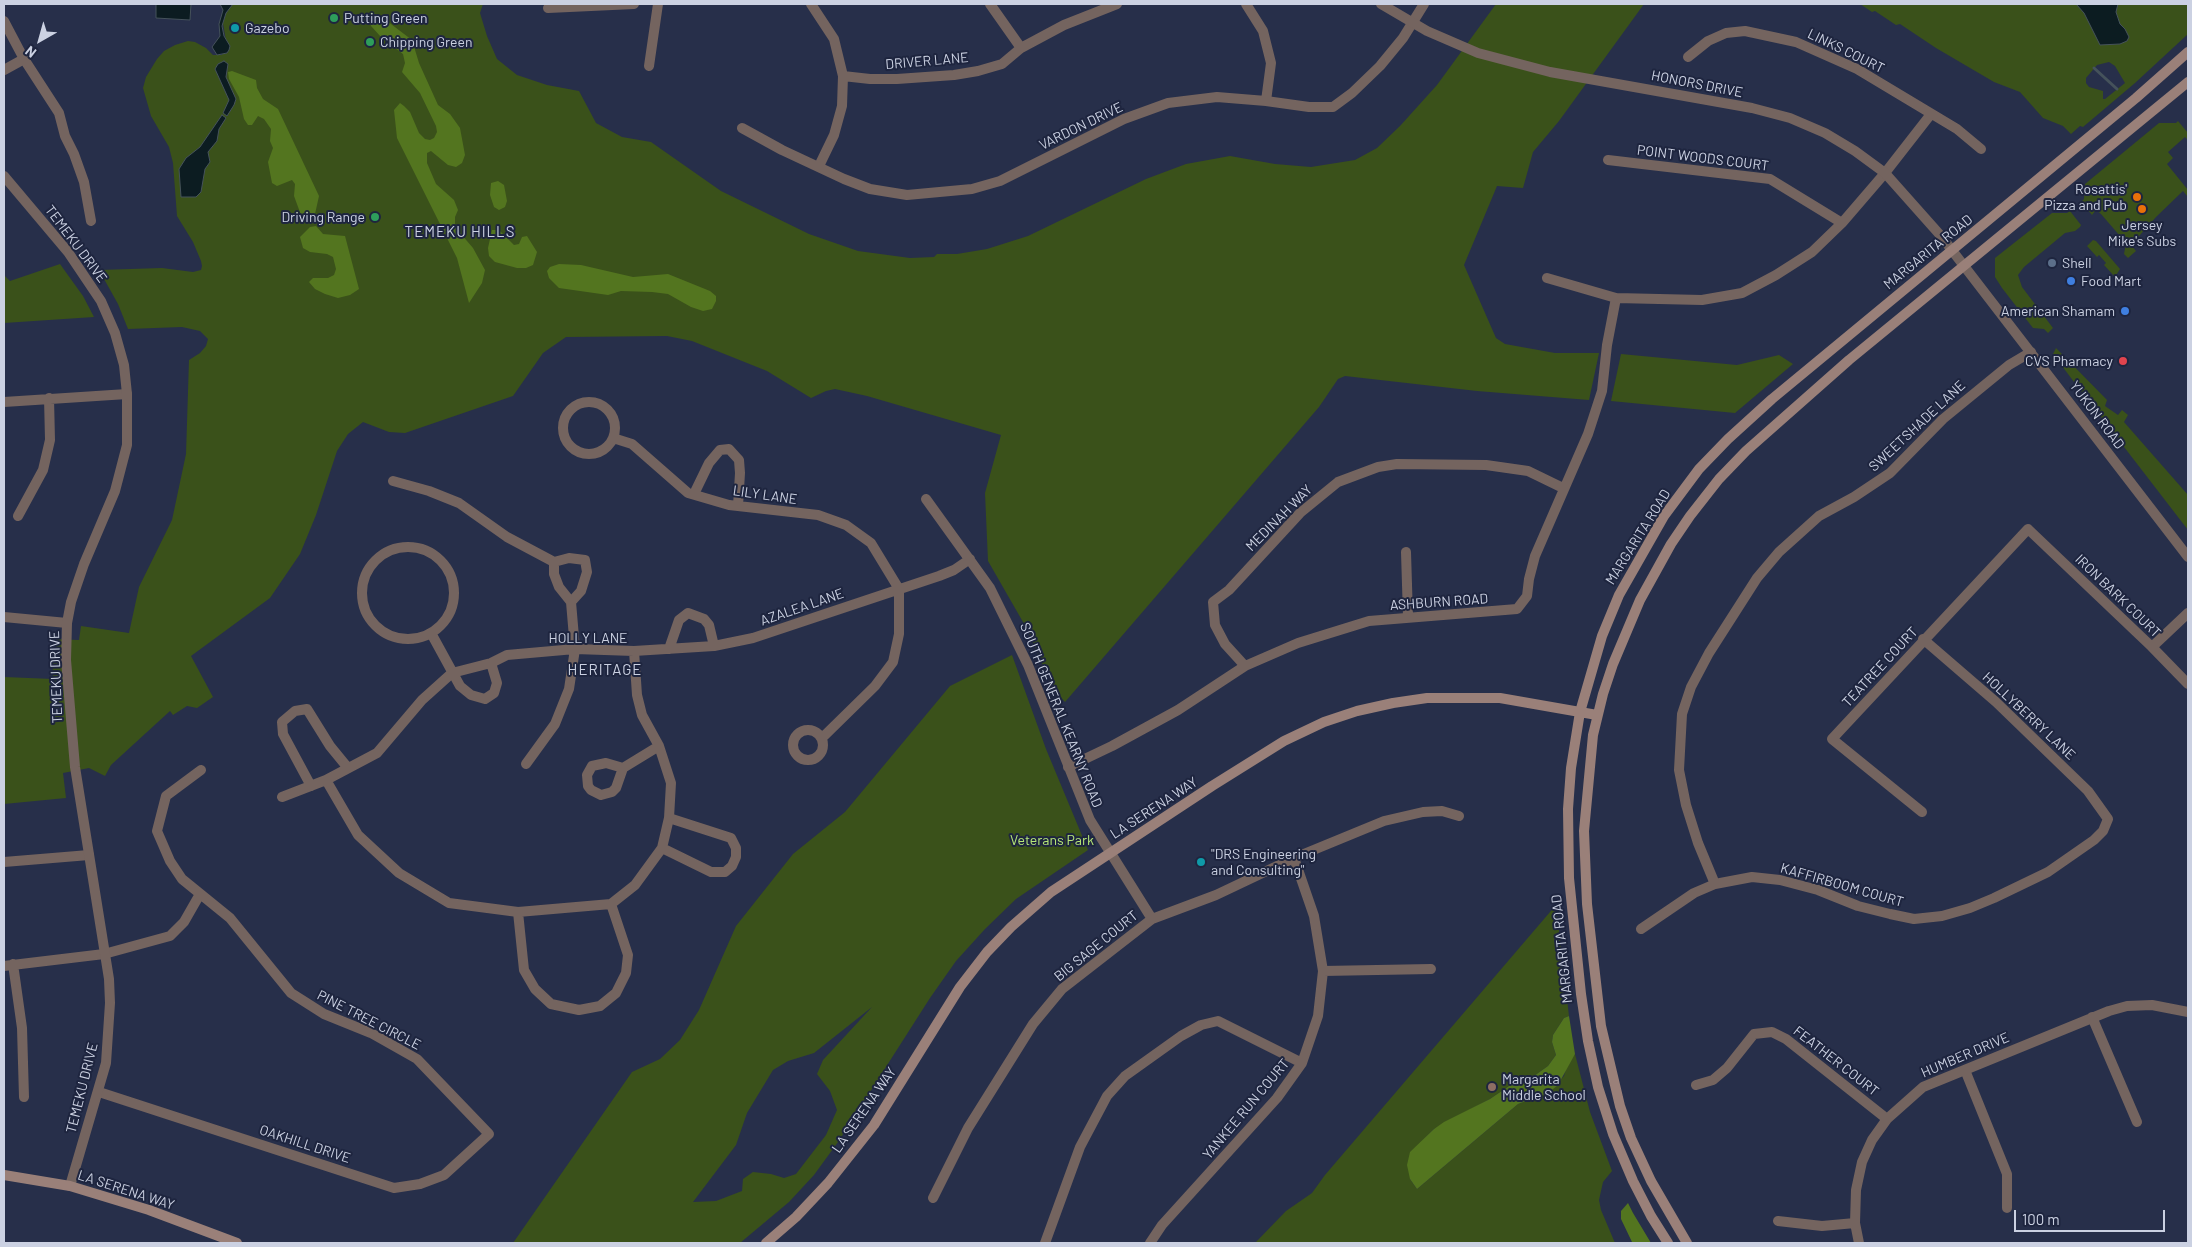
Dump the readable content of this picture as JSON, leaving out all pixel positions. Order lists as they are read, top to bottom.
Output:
{
  "streets": {
    "main road": ["MARGARITA ROAD", "LA SERENA WAY"],
    "street": [
      "LINKS COURT",
      "DRIVER LANE",
      "HONORS DRIVE",
      "VARDON DRIVE",
      "POINT WOODS COURT",
      "TEMEKU DRIVE",
      "YUKON ROAD",
      "SWEETSHADE LANE",
      "LILY LANE",
      "MEDINAH WAY",
      "IRON BARK COURT",
      "ASHBURN ROAD",
      "AZALEA LANE",
      "HOLLY LANE",
      "TEATREE COURT",
      "SOUTH GENERAL KEARNY ROAD",
      "HOLLYBERRY LANE",
      "KAFFIRBOOM COURT",
      "BIG SAGE COURT",
      "PINE TREE CIRCLE",
      "HUMBER DRIVE",
      "FEATHER COURT",
      "YANKEE RUN COURT",
      "OAKHILL DRIVE"
    ]
  },
  "crossings": [
    ["HONORS DRIVE", "VARDON DRIVE"],
    ["HONORS DRIVE", "MARGARITA ROAD"],
    ["HONORS DRIVE", "YUKON ROAD"],
    ["TEMEKU DRIVE", "LA SERENA WAY"],
    ["TEMEKU DRIVE", "OAKHILL DRIVE"],
    ["MARGARITA ROAD", "LA SERENA WAY"],
    ["YUKON ROAD", "SWEETSHADE LANE"],
    ["SWEETSHADE LANE", "KAFFIRBOOM COURT"],
    ["LILY LANE", "AZALEA LANE"],
    ["MEDINAH WAY", "ASHBURN ROAD"],
    ["IRON BARK COURT", "TEATREE COURT"],
    ["ASHBURN ROAD", "SOUTH GENERAL KEARNY ROAD"],
    ["AZALEA LANE", "HOLLY LANE"],
    ["AZALEA LANE", "SOUTH GENERAL KEARNY ROAD"],
    ["TEATREE COURT", "HOLLYBERRY LANE"],
    ["SOUTH GENERAL KEARNY ROAD", "LA SERENA WAY"],
    ["SOUTH GENERAL KEARNY ROAD", "BIG SAGE COURT"],
    ["HOLLYBERRY LANE", "KAFFIRBOOM COURT"],
    ["BIG SAGE COURT", "YANKEE RUN COURT"],
    ["PINE TREE CIRCLE", "OAKHILL DRIVE"],
    ["HUMBER DRIVE", "FEATHER COURT"]
  ],
  "districts": ["TEMEKU HILLS", "HERITAGE"],
  "parks": ["Veterans Park"],
  "places": [
    "Putting Green",
    "Gazebo",
    "Chipping Green",
    "Rosattis' Pizza and Pub",
    "Jersey Mike's Subs",
    "Driving Range",
    "Shell",
    "Food Mart",
    "American Shamam",
    "CVS Pharmacy",
    "\"DRS Engineering and Consulting\"",
    "Margarita Middle School"
  ],
  "scale_bar": "100 m",
  "north": "bottom left"
}
